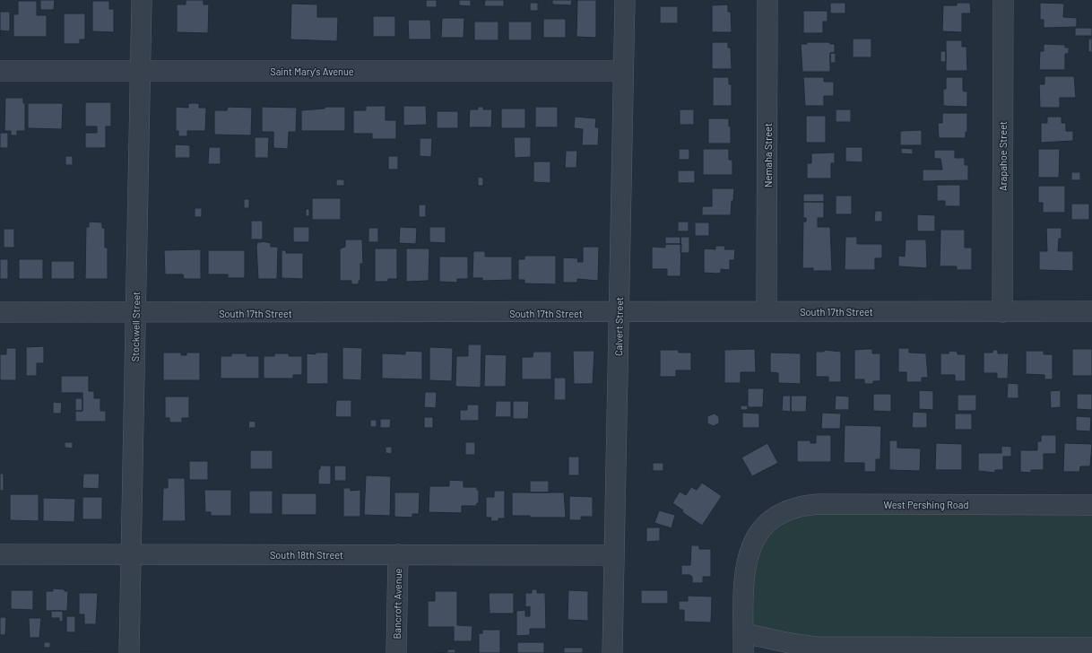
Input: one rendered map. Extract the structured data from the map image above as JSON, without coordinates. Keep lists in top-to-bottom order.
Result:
{
  "streets": {
    "street": [
      "Saint Mary's Avenue",
      "Nemaha Street",
      "Arapahoe Street",
      "South 17th Street",
      "Stockwell Street",
      "Calvert Street",
      "West Pershing Road",
      "South 18th Street",
      "Bancroft Avenue"
    ]
  },
  "crossings": [
    ["Saint Mary's Avenue", "Stockwell Street"],
    ["Saint Mary's Avenue", "Calvert Street"],
    ["Nemaha Street", "South 17th Street"],
    ["Arapahoe Street", "South 17th Street"],
    ["South 17th Street", "Stockwell Street"],
    ["South 17th Street", "Calvert Street"],
    ["Stockwell Street", "South 18th Street"],
    ["Calvert Street", "South 18th Street"],
    ["South 18th Street", "Bancroft Avenue"]
  ]
}
